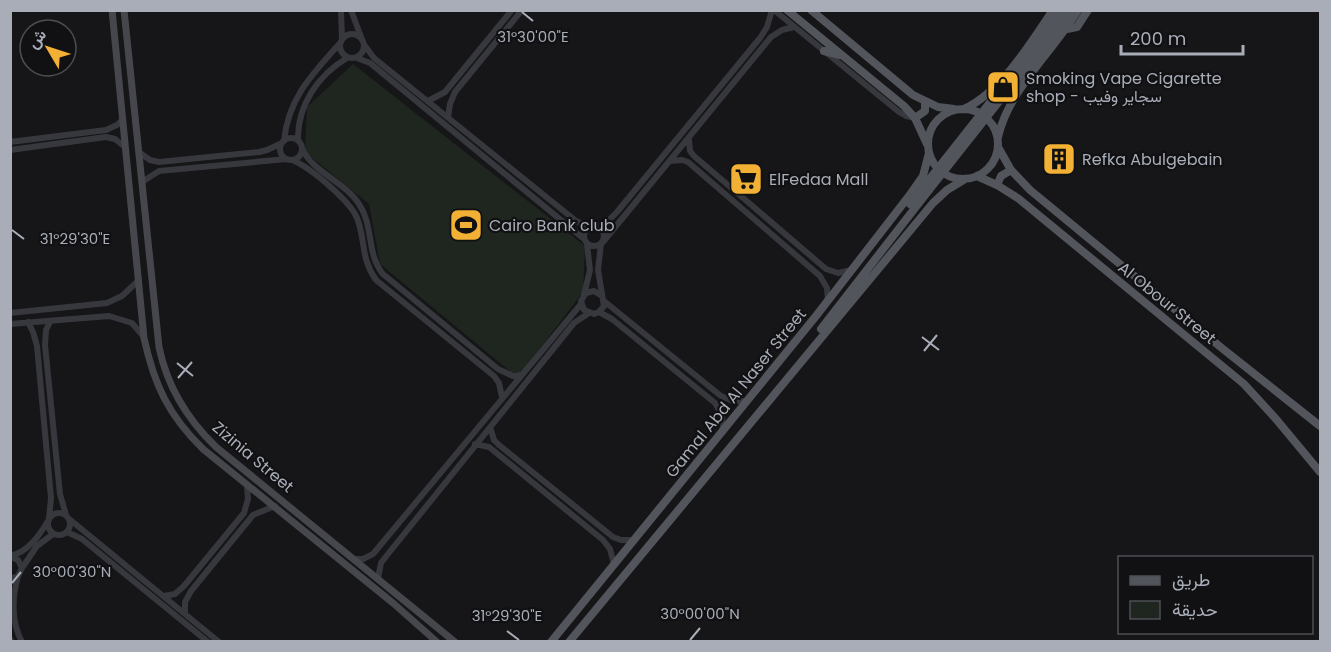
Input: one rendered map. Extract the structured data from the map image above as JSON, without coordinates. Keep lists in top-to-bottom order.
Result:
{
  "streets": {
    "main road": ["Al Obour Street", "Gamal Abd Al Naser Street", "Zizinia Street"]
  },
  "crossings": [
    ["Al Obour Street", "Gamal Abd Al Naser Street"]
  ],
  "places": {
    "shop": ["Smoking Vape Cigarette shop - سجاير وفيب"],
    "building": ["Refka Abulgebain"],
    "supermarket": ["ElFedaa Mall"],
    "sports": ["Cairo Bank club"]
  },
  "legend": ["طريق", "حديقة"],
  "scale_bar": "200 m",
  "north": "top left",
  "coordinates": [
    "31°30'00\"E",
    "31°29'30\"E",
    "30°00'30\"N",
    "30°00'00\"N"
  ]
}
